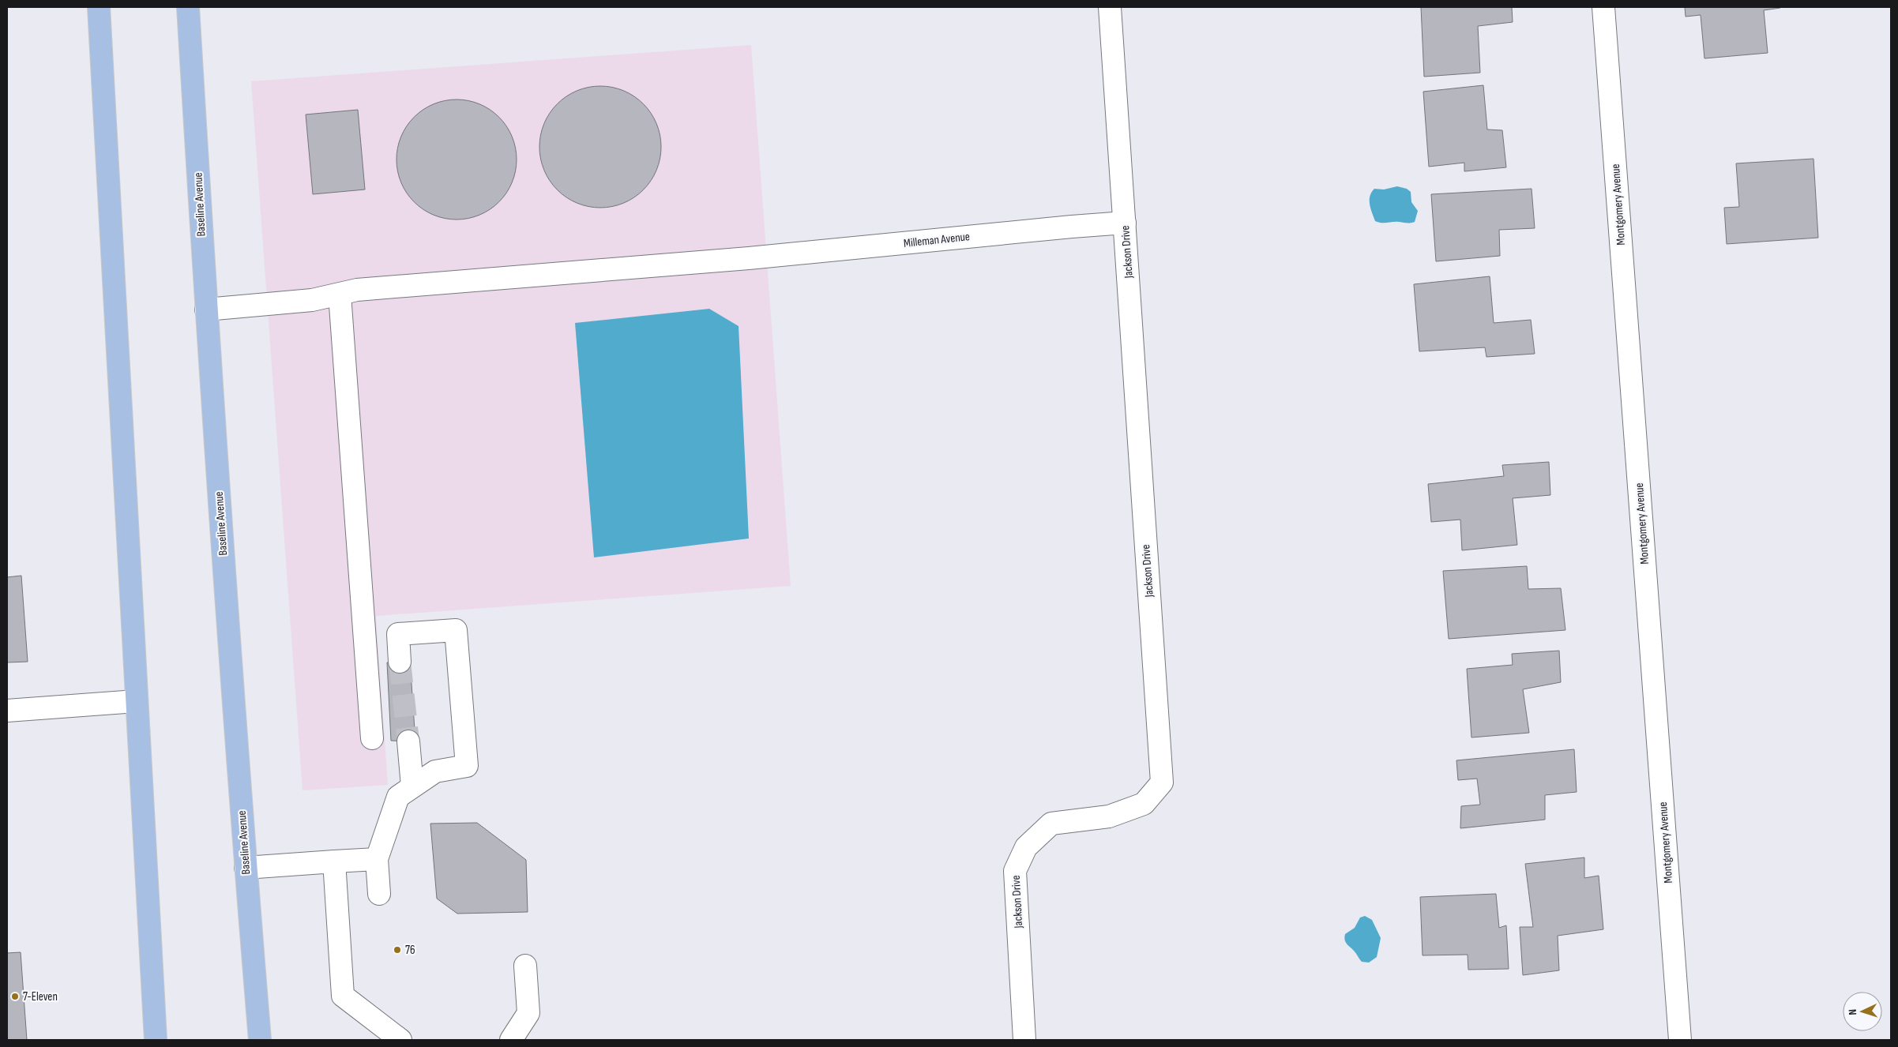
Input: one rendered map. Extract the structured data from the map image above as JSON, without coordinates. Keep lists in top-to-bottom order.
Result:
{
  "streets": {
    "main road": ["Baseline Avenue"],
    "street": ["Montgomery Avenue", "Milleman Avenue", "Jackson Drive"]
  },
  "crossings": [
    ["Baseline Avenue", "Milleman Avenue"],
    ["Milleman Avenue", "Jackson Drive"]
  ],
  "places": ["76", "7-Eleven"],
  "north": "left"
}
